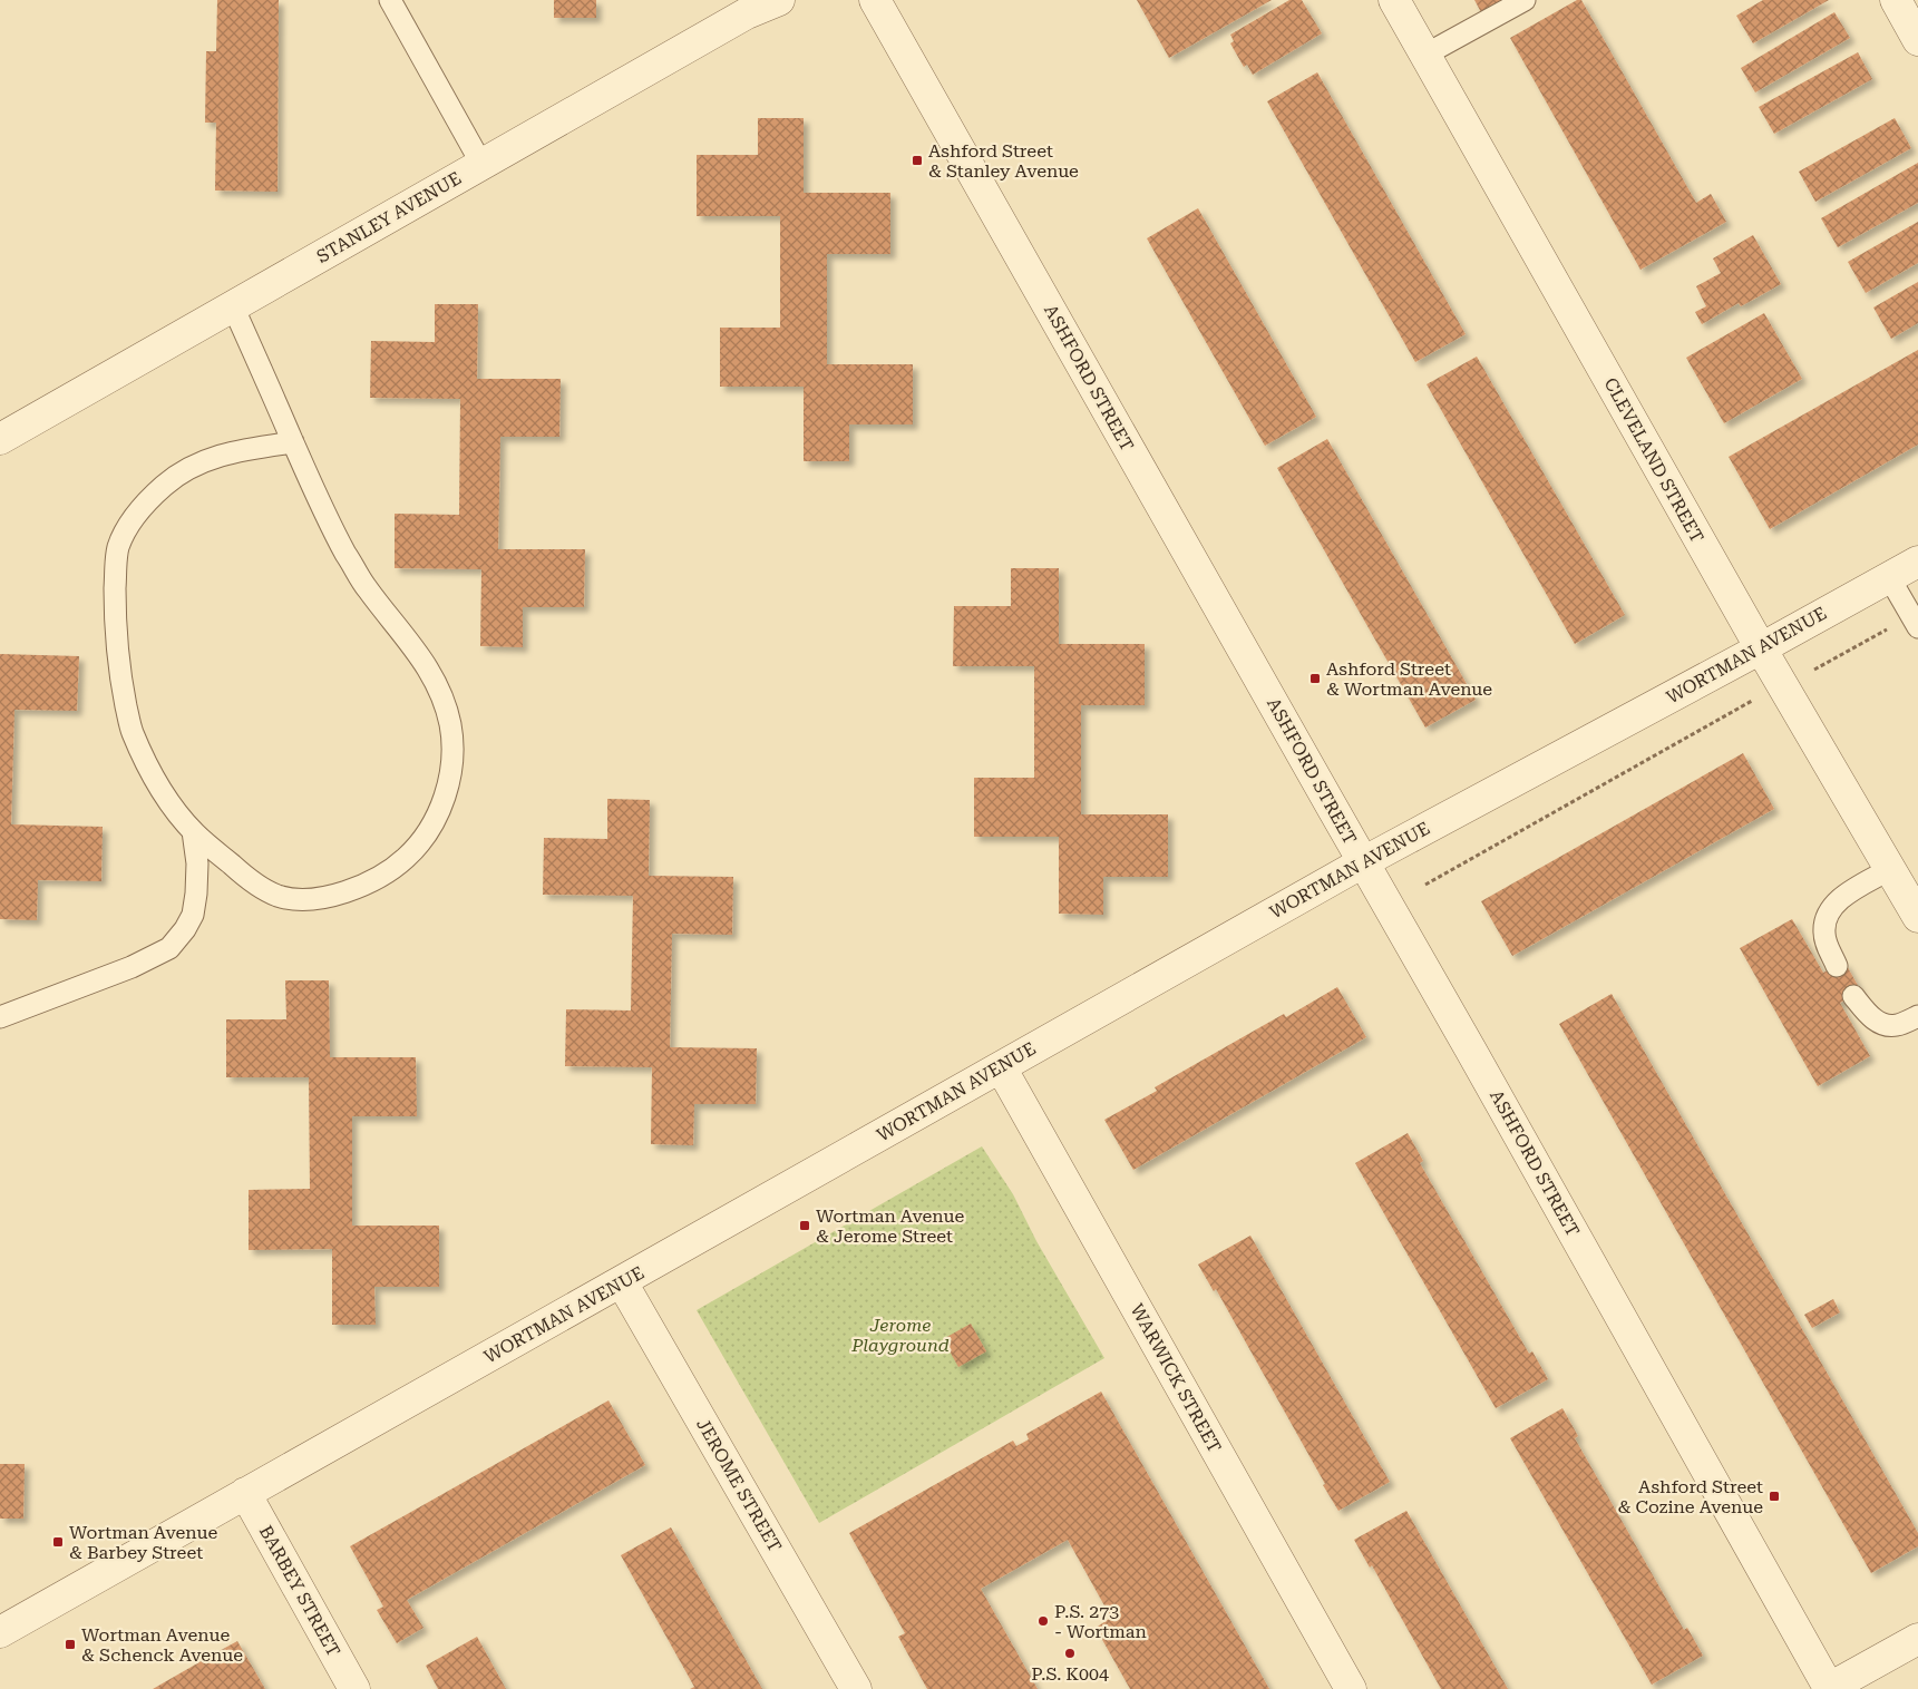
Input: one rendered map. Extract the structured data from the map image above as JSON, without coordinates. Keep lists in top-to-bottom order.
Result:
{
  "streets": {
    "street": [
      "STANLEY AVENUE",
      "ASHFORD STREET",
      "CLEVELAND STREET",
      "WORTMAN AVENUE",
      "WARWICK STREET",
      "JEROME STREET",
      "BARBEY STREET"
    ]
  },
  "crossings": [
    ["ASHFORD STREET", "WORTMAN AVENUE"],
    ["CLEVELAND STREET", "WORTMAN AVENUE"],
    ["WORTMAN AVENUE", "WARWICK STREET"],
    ["WORTMAN AVENUE", "JEROME STREET"],
    ["WORTMAN AVENUE", "BARBEY STREET"]
  ],
  "parks": ["Jerome Playground"],
  "places": {
    "transit": [
      "Ashford Street & Stanley Avenue",
      "Ashford Street & Wortman Avenue",
      "Wortman Avenue & Jerome Street",
      "Ashford Street & Cozine Avenue",
      "Wortman Avenue & Barbey Street",
      "Wortman Avenue & Schenck Avenue"
    ],
    "other": ["P.S. 273 - Wortman", "P.S. K004"]
  }
}
